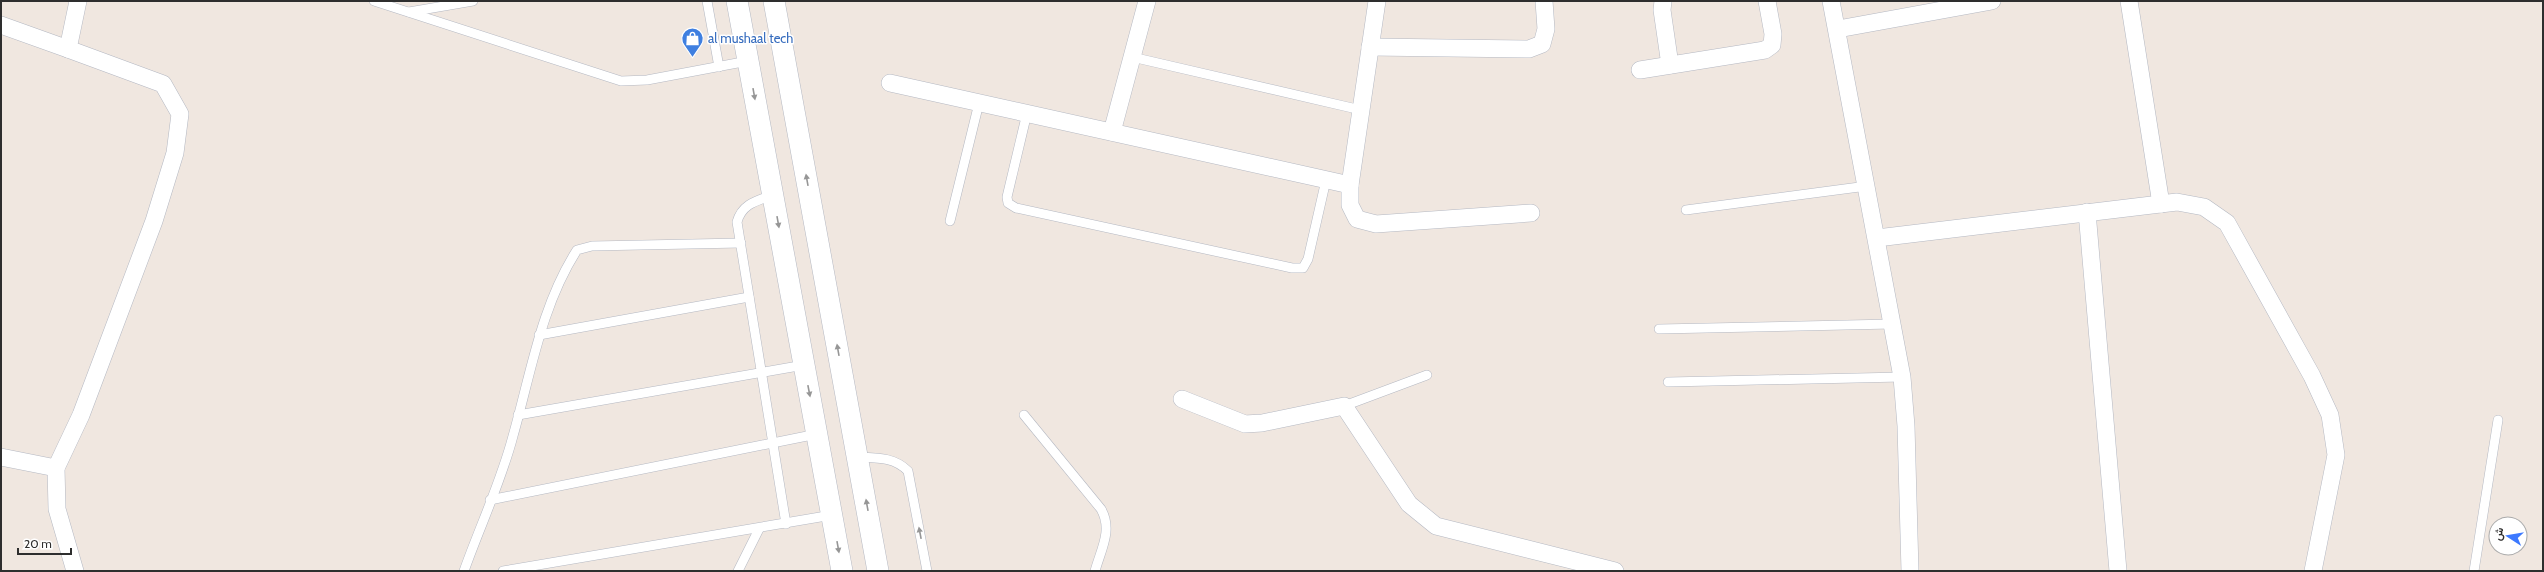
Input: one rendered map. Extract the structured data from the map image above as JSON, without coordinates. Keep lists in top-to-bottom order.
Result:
{
  "places": {
    "shop": ["al mushaal tech"]
  },
  "scale_bar": "20 m",
  "north": "left"
}
